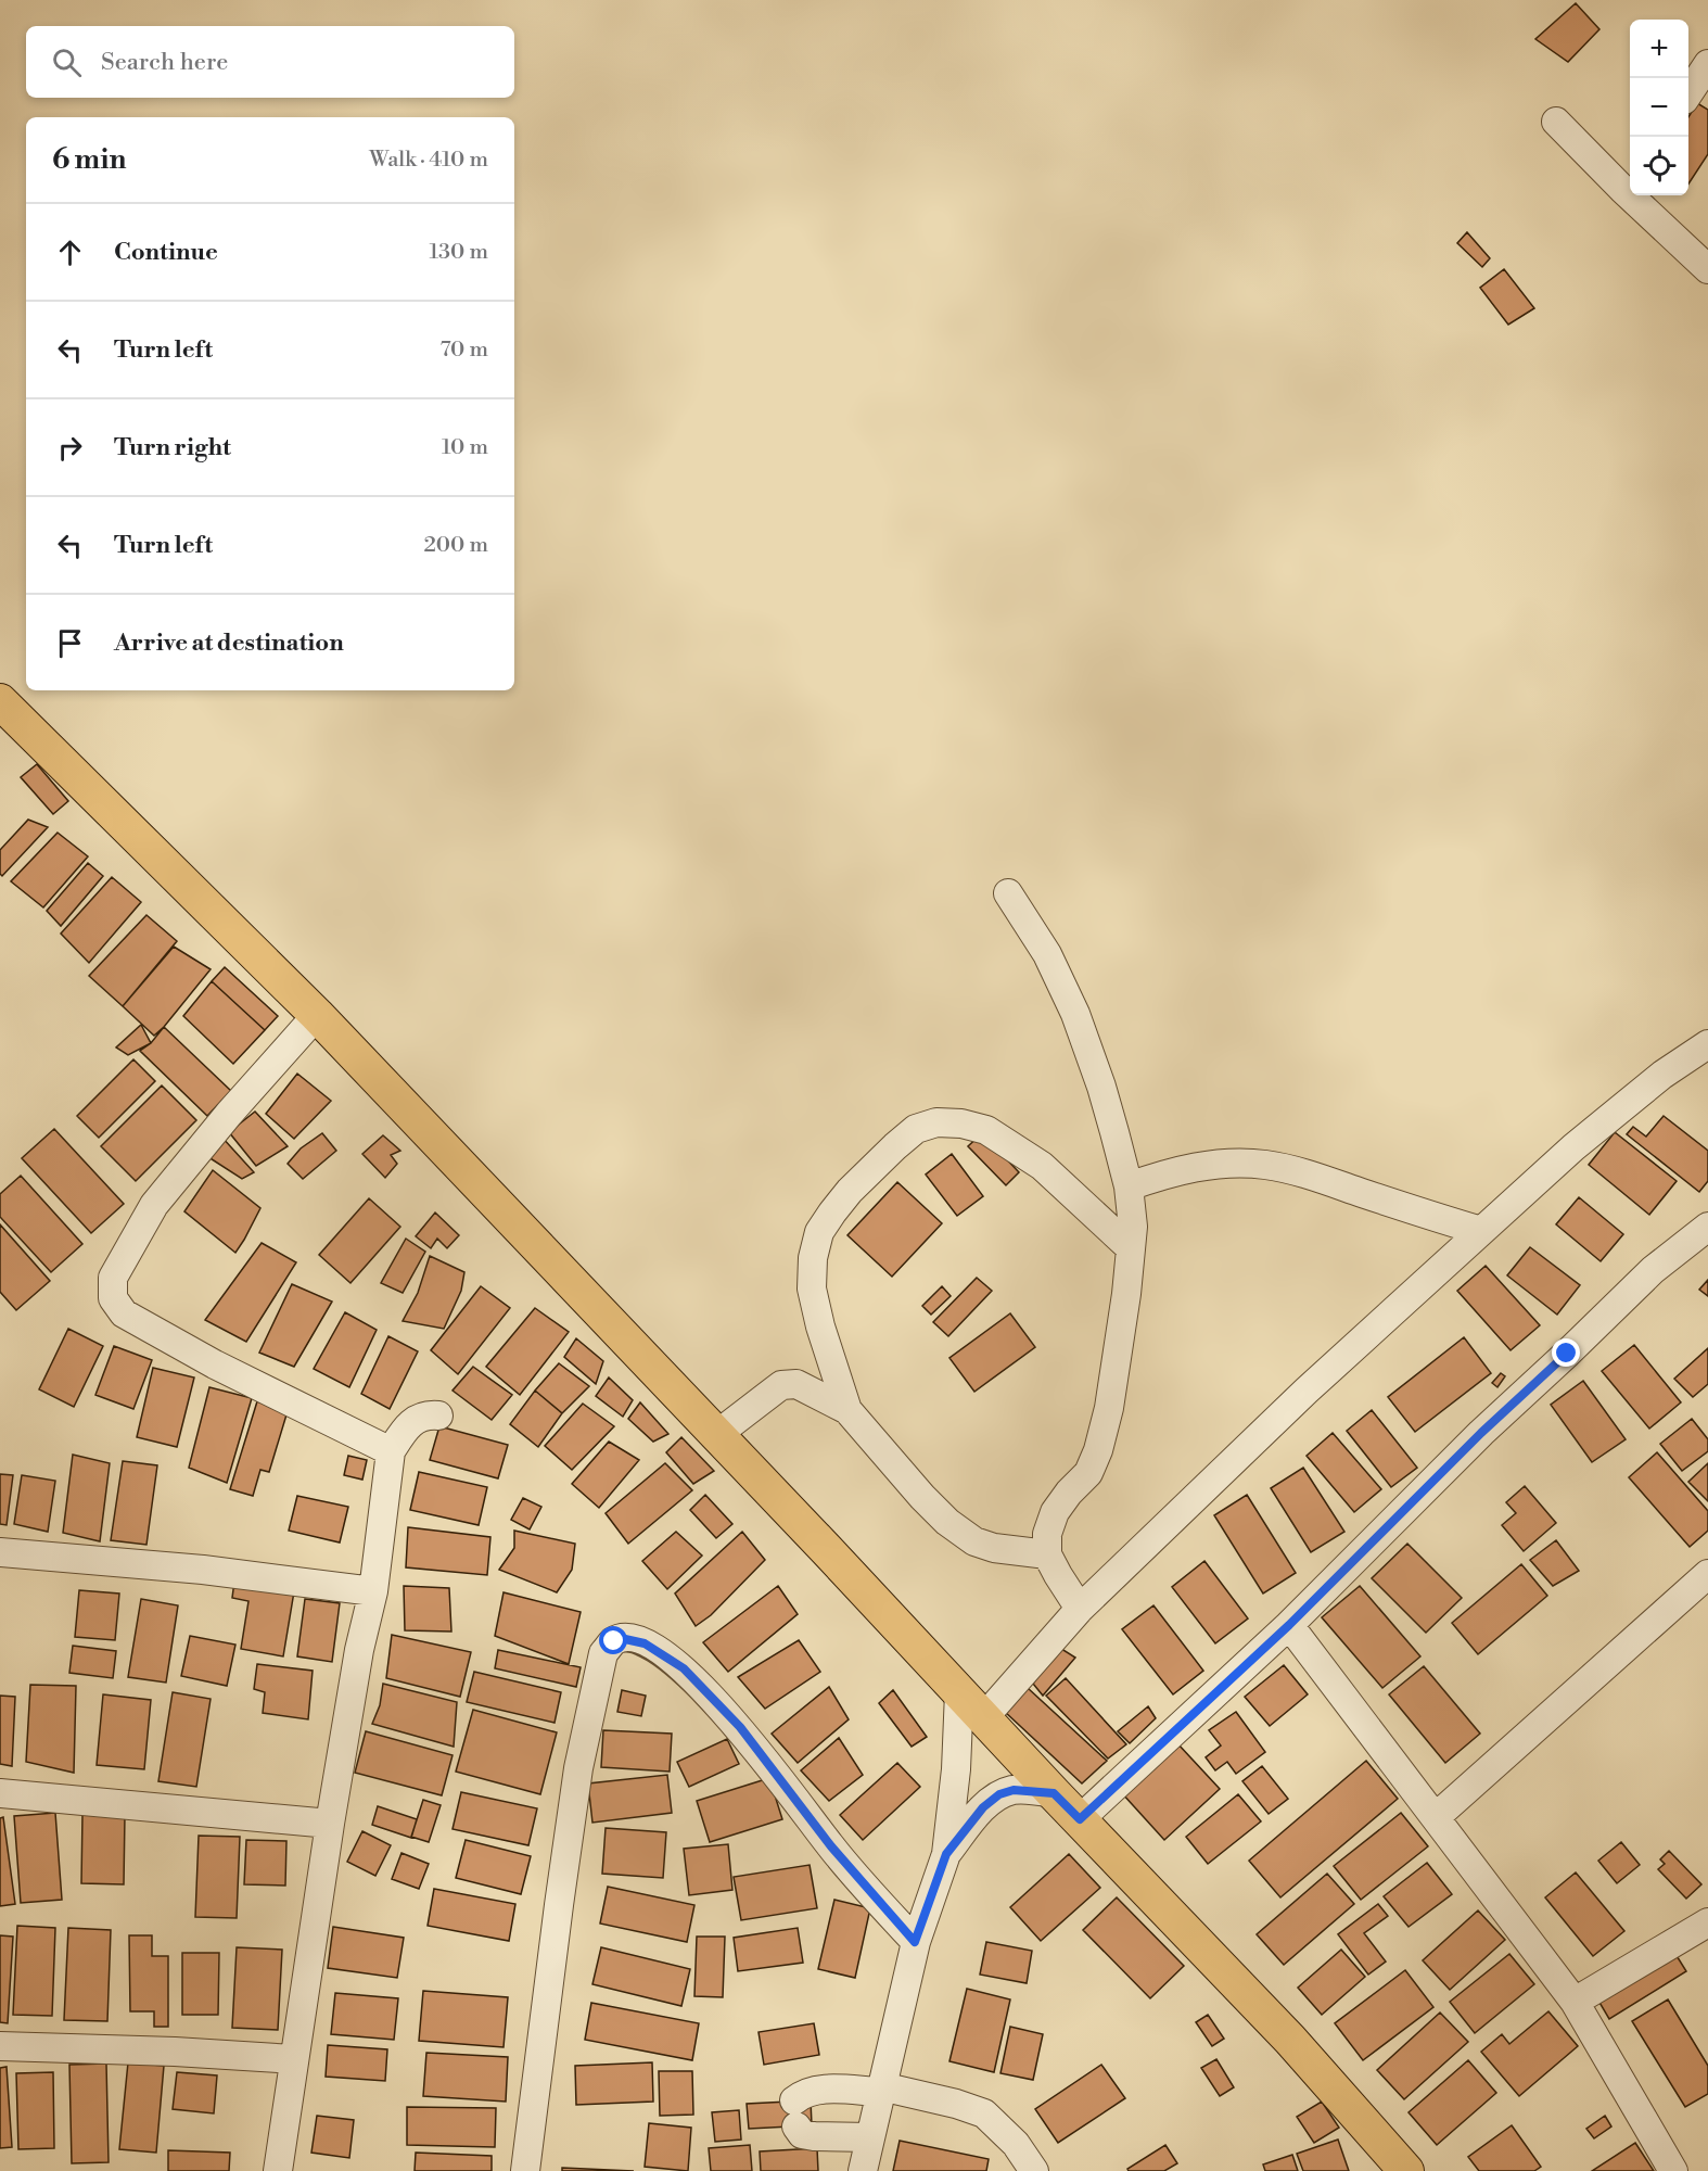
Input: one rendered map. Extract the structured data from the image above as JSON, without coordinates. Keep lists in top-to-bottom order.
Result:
{
  "page": {
    "map_buttons": ["+", "−"],
    "search": "Search here",
    "heading": ["6 min", "Walk · 410 m"],
    "list": [
      ["Continue", "130 m"],
      ["Turn left", "70 m"],
      ["Turn right", "10 m"],
      ["Turn left", "200 m"],
      "Arrive at destination"
    ]
  }
}
